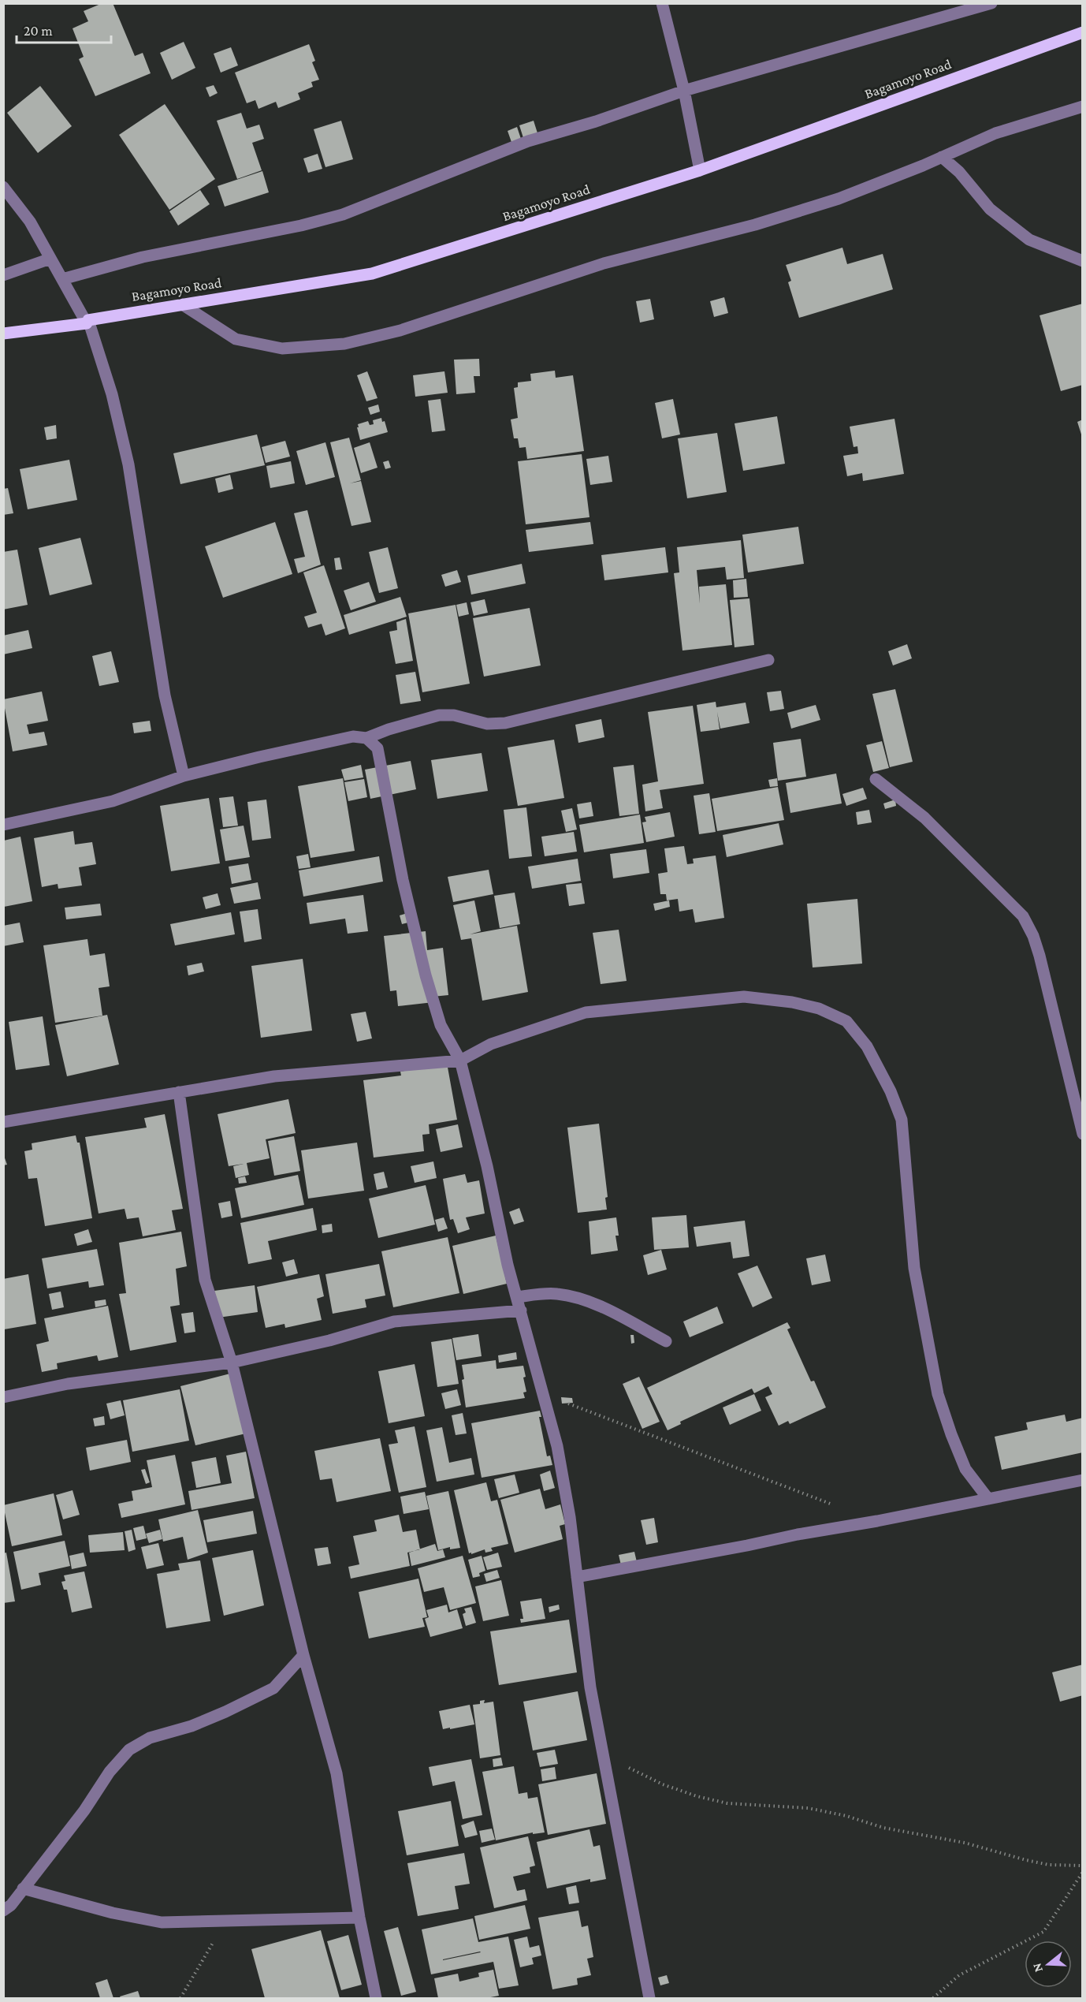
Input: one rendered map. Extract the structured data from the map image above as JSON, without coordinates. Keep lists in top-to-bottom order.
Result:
{
  "streets": {
    "main road": ["Bagamoyo Road"]
  },
  "scale_bar": "20 m",
  "north": "left"
}
